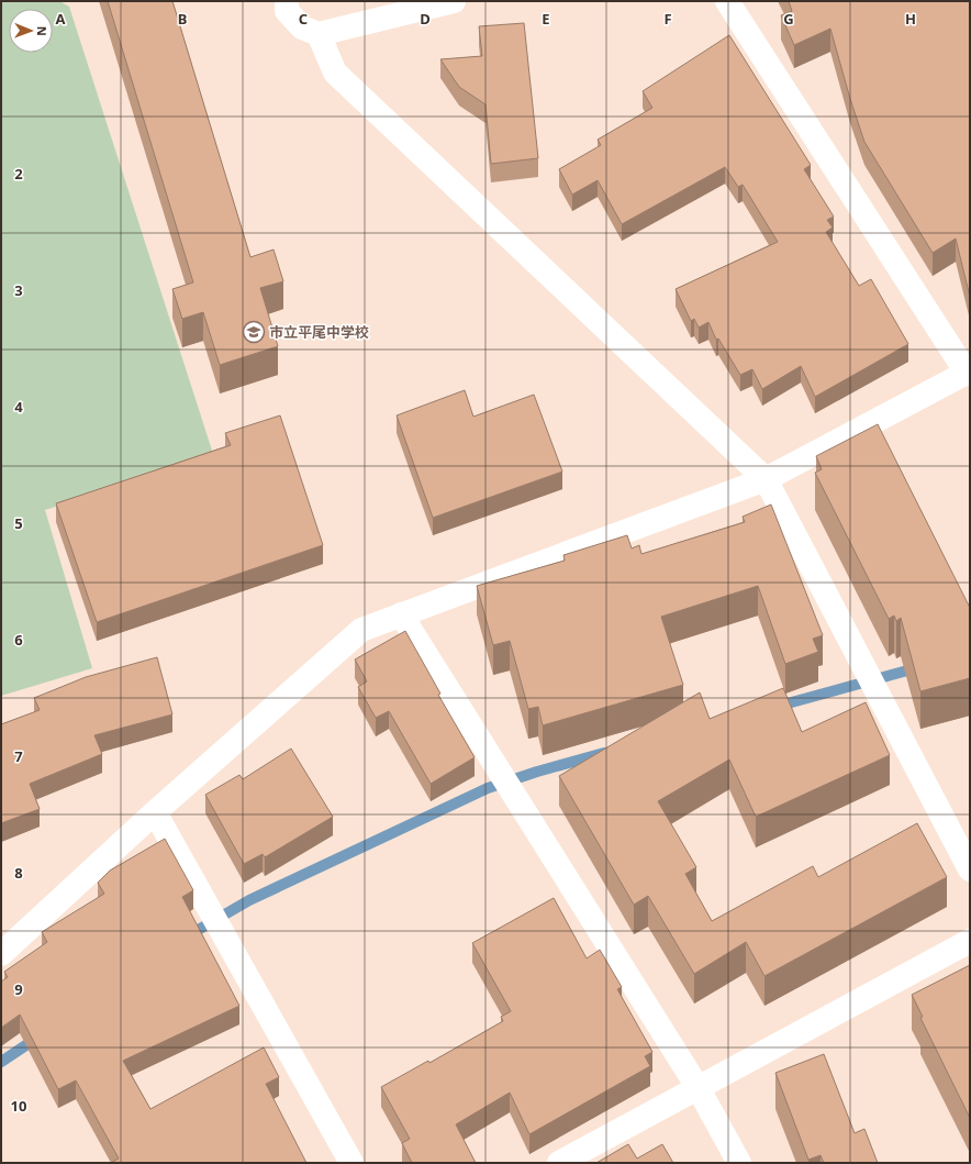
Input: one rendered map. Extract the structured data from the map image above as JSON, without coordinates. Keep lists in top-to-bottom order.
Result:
{
  "places": {
    "school or university": ["市立平尾中学校"]
  },
  "north": "right",
  "grid": {
    "columns": [
      "A",
      "B",
      "C",
      "D",
      "E",
      "F",
      "G",
      "H"
    ],
    "rows": [
      "2",
      "3",
      "4",
      "5",
      "6",
      "7",
      "8",
      "9",
      "10"
    ]
  }
}
